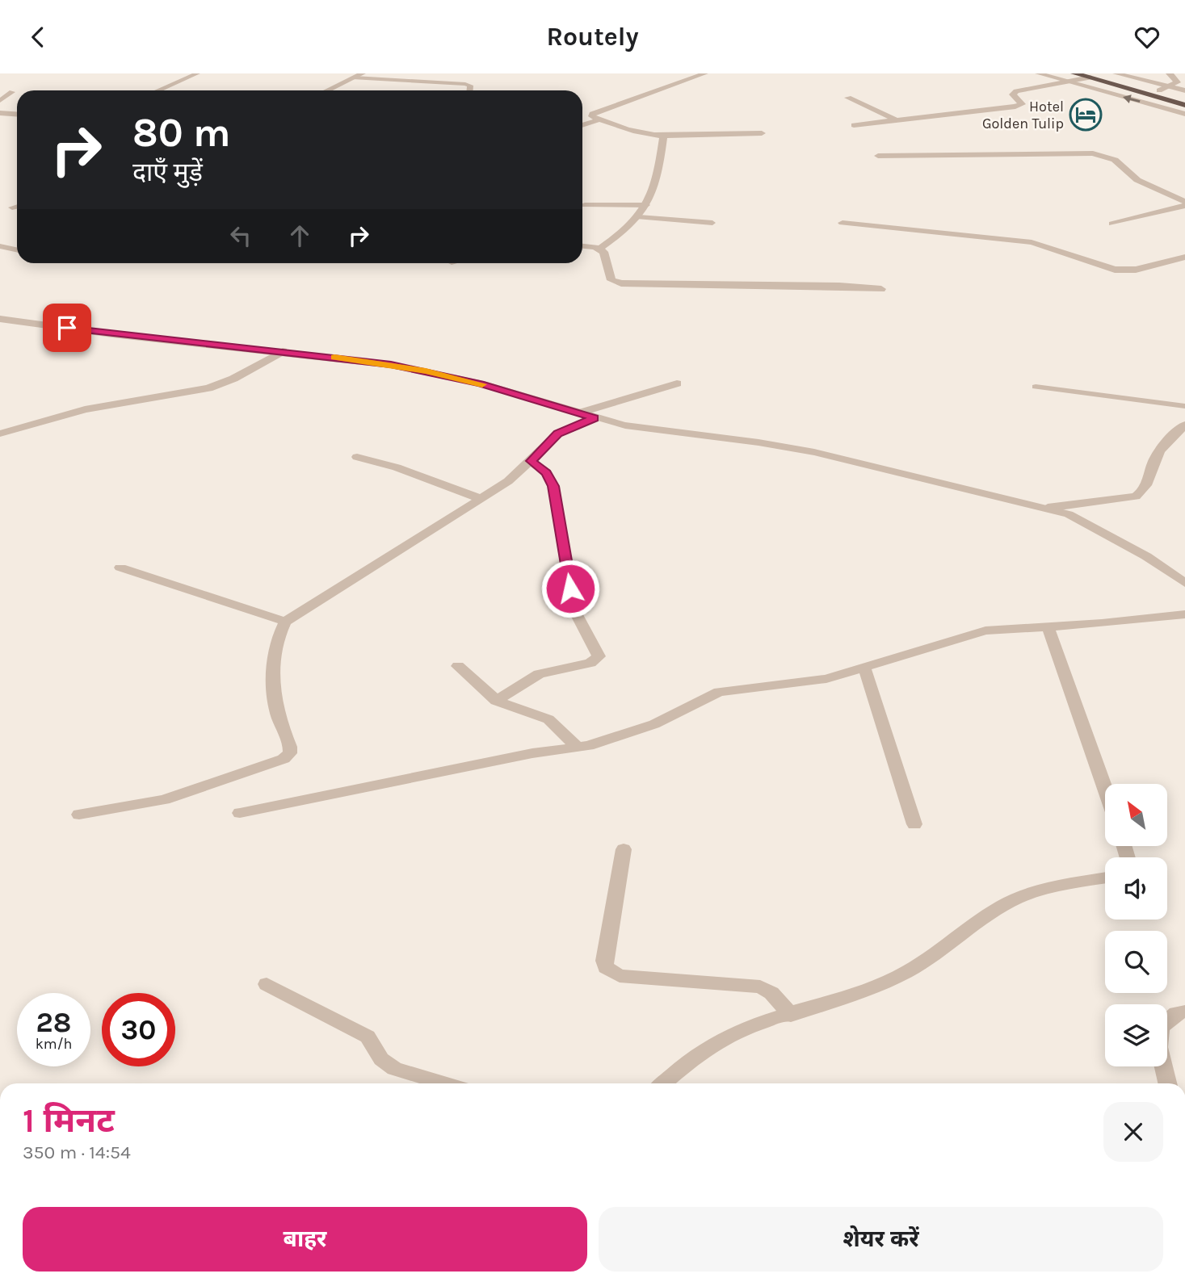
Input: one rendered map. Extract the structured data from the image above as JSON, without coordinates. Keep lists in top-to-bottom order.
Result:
{
  "places": {
    "hotel": ["Hotel Golden Tulip"]
  },
  "north": "top left",
  "page": {
    "header": "Routely",
    "turn": ["80 m", "दाएँ मुड़ें"],
    "speed": "28 km/h",
    "limit": "30",
    "heading": ["1 मिनट", "350 m · 14:54"],
    "buttons": ["बाहर", "शेयर करें"]
  }
}
